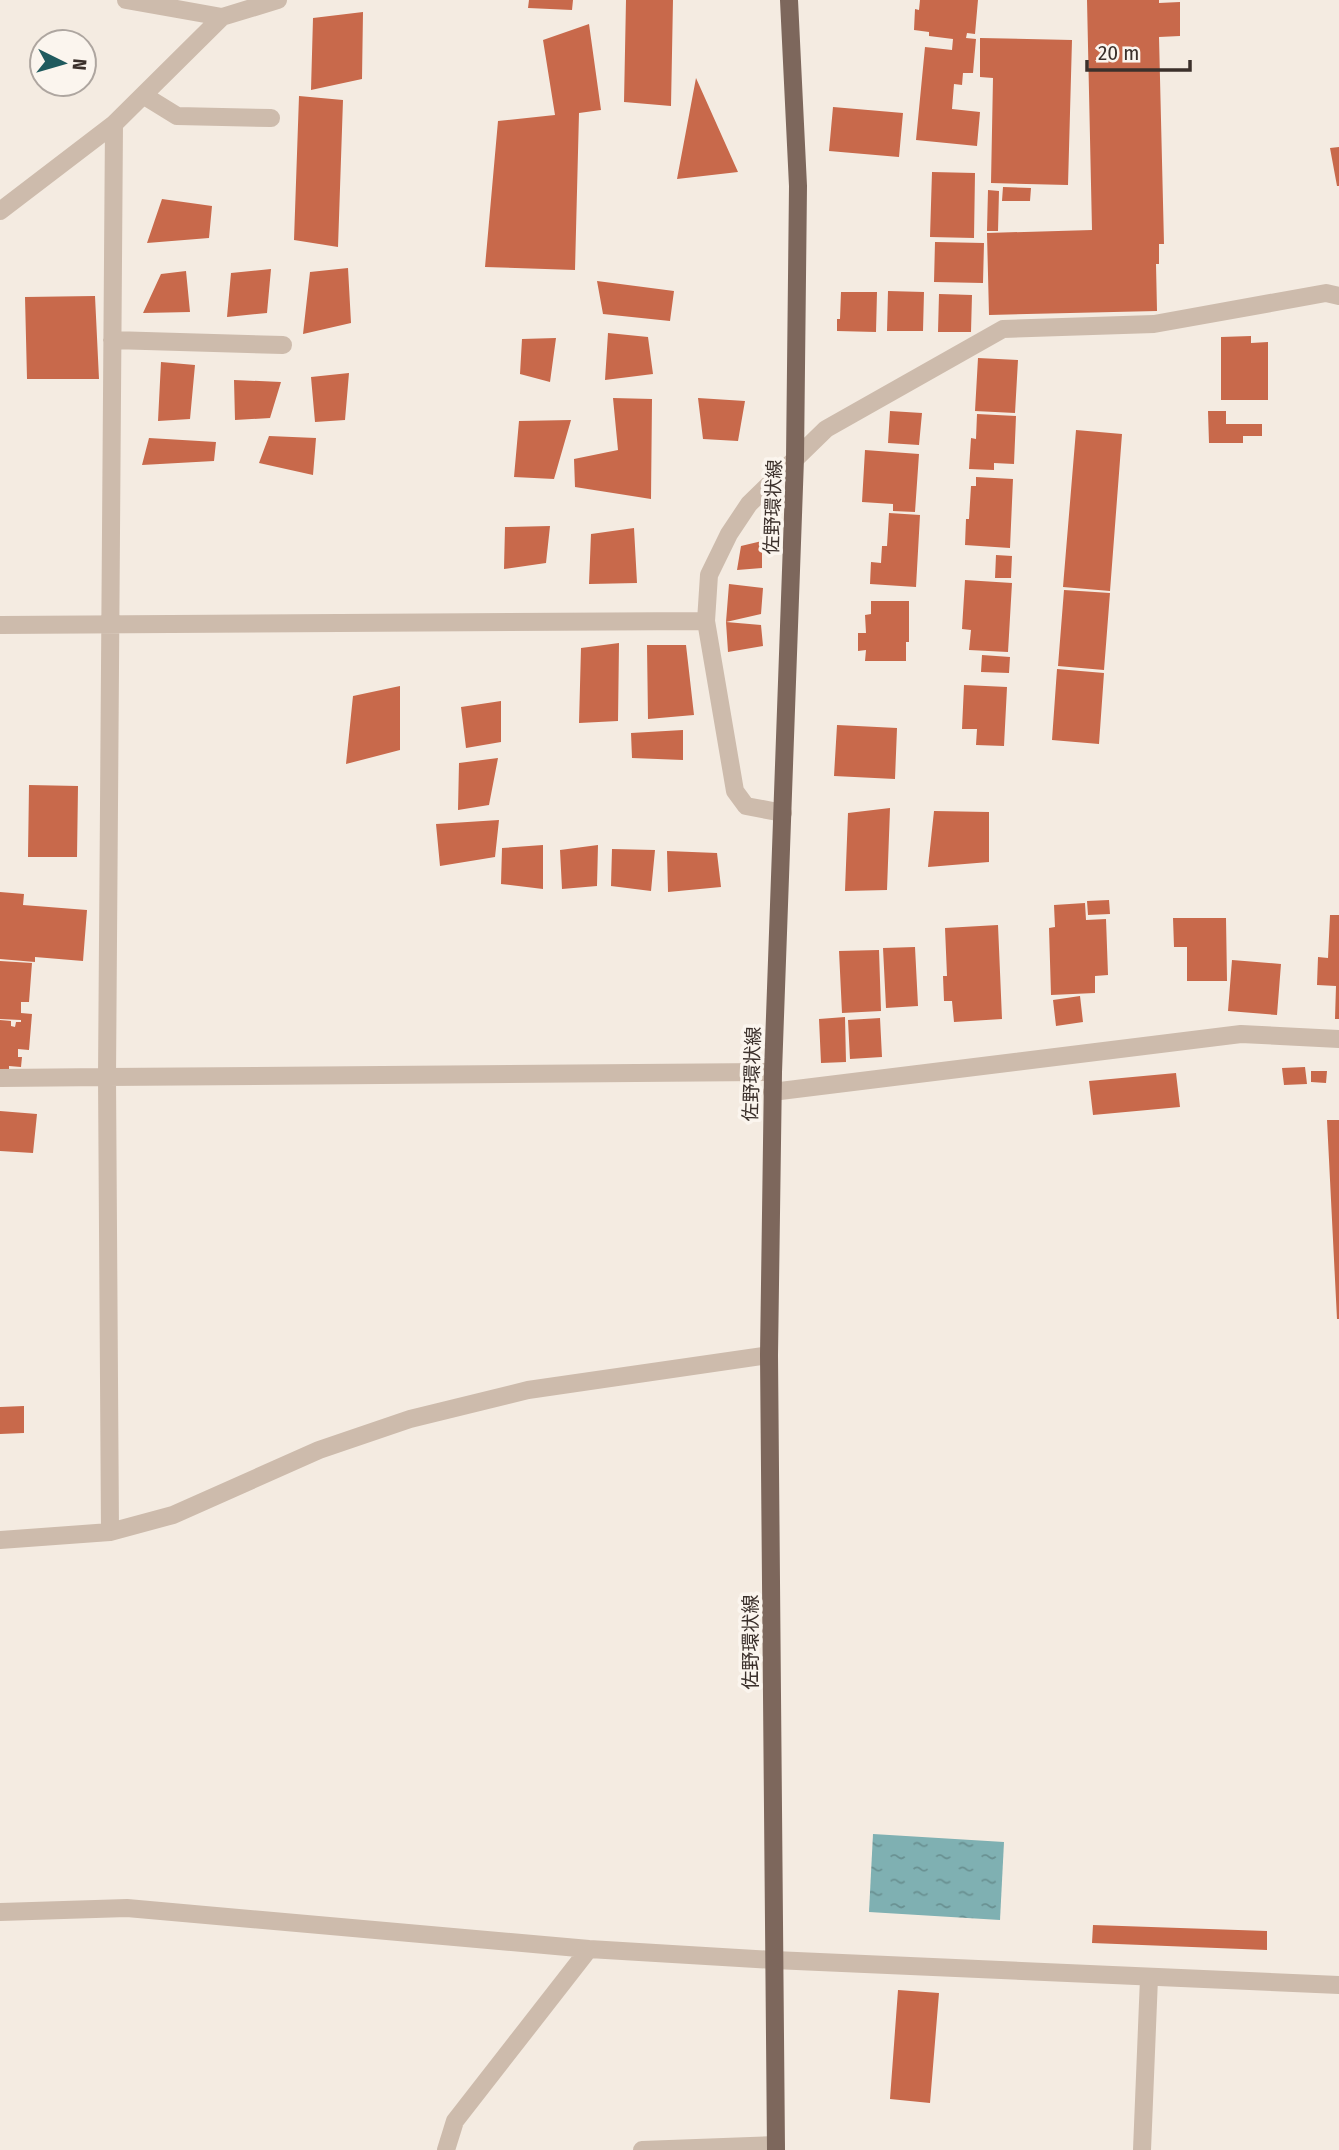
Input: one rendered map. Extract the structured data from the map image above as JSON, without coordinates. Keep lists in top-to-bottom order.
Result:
{
  "streets": {
    "main road": ["佐野環状線"]
  },
  "scale_bar": "20 m",
  "north": "right"
}
